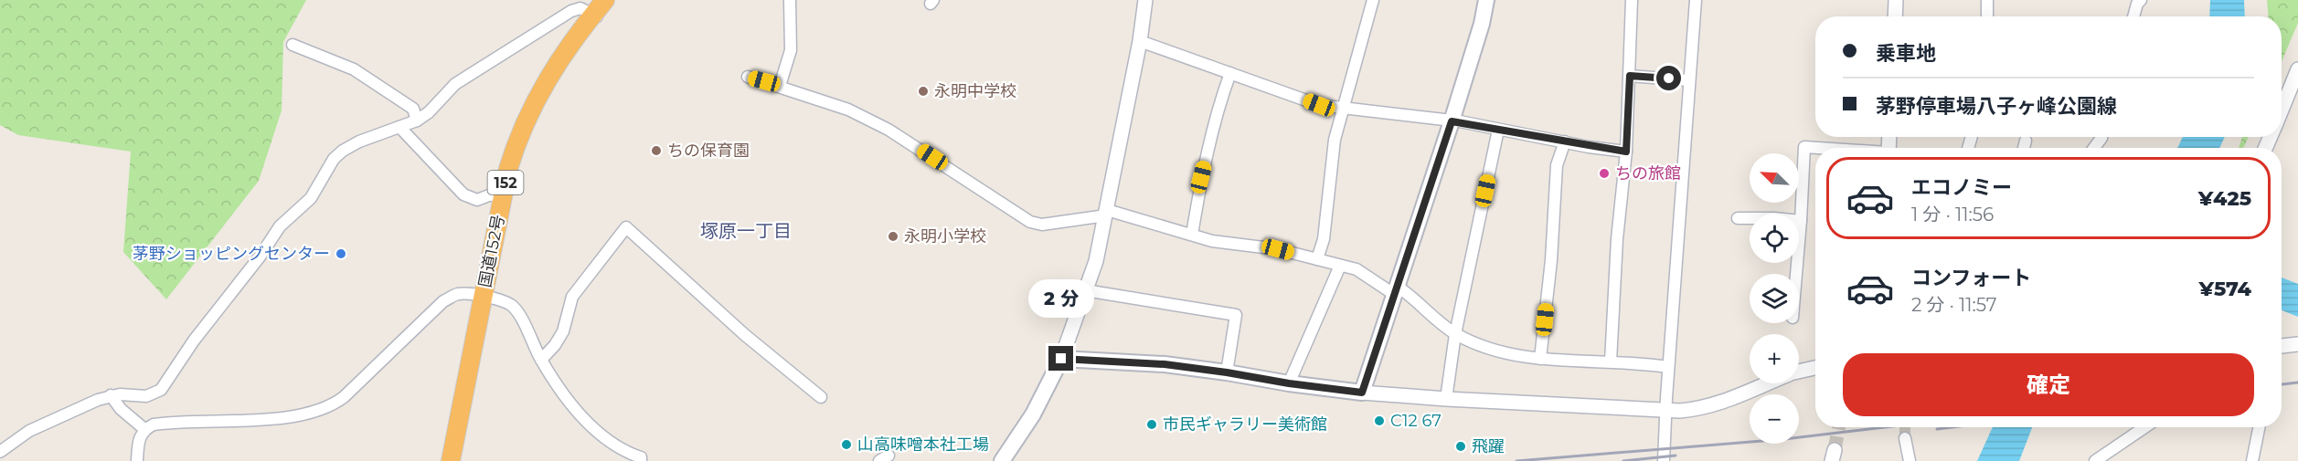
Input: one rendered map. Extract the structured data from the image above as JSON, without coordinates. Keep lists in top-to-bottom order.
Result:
{
  "streets": {
    "highway": ["152", "国道152号"]
  },
  "districts": ["塚原一丁目"],
  "places": [
    "永明中学校",
    "ちの保育園",
    "ちの旅館",
    "永明小学校",
    "茅野ショッピングセンター",
    "C12 67",
    "市民ギャラリー美術館",
    "山高味噌本社工場",
    "飛躍"
  ],
  "north": "top left",
  "page": {
    "banner": ["乗車地", "茅野停車場八子ヶ峰公園線"],
    "map_buttons": ["+", "−"],
    "list": [
      {
        "name": "エコノミー",
        "note": "1 分 · 11:56",
        "value": "¥425"
      },
      {
        "name": "コンフォート",
        "note": "2 分 · 11:57",
        "value": "¥574"
      }
    ],
    "bubble": "2 分",
    "buttons": "確定"
  }
}
